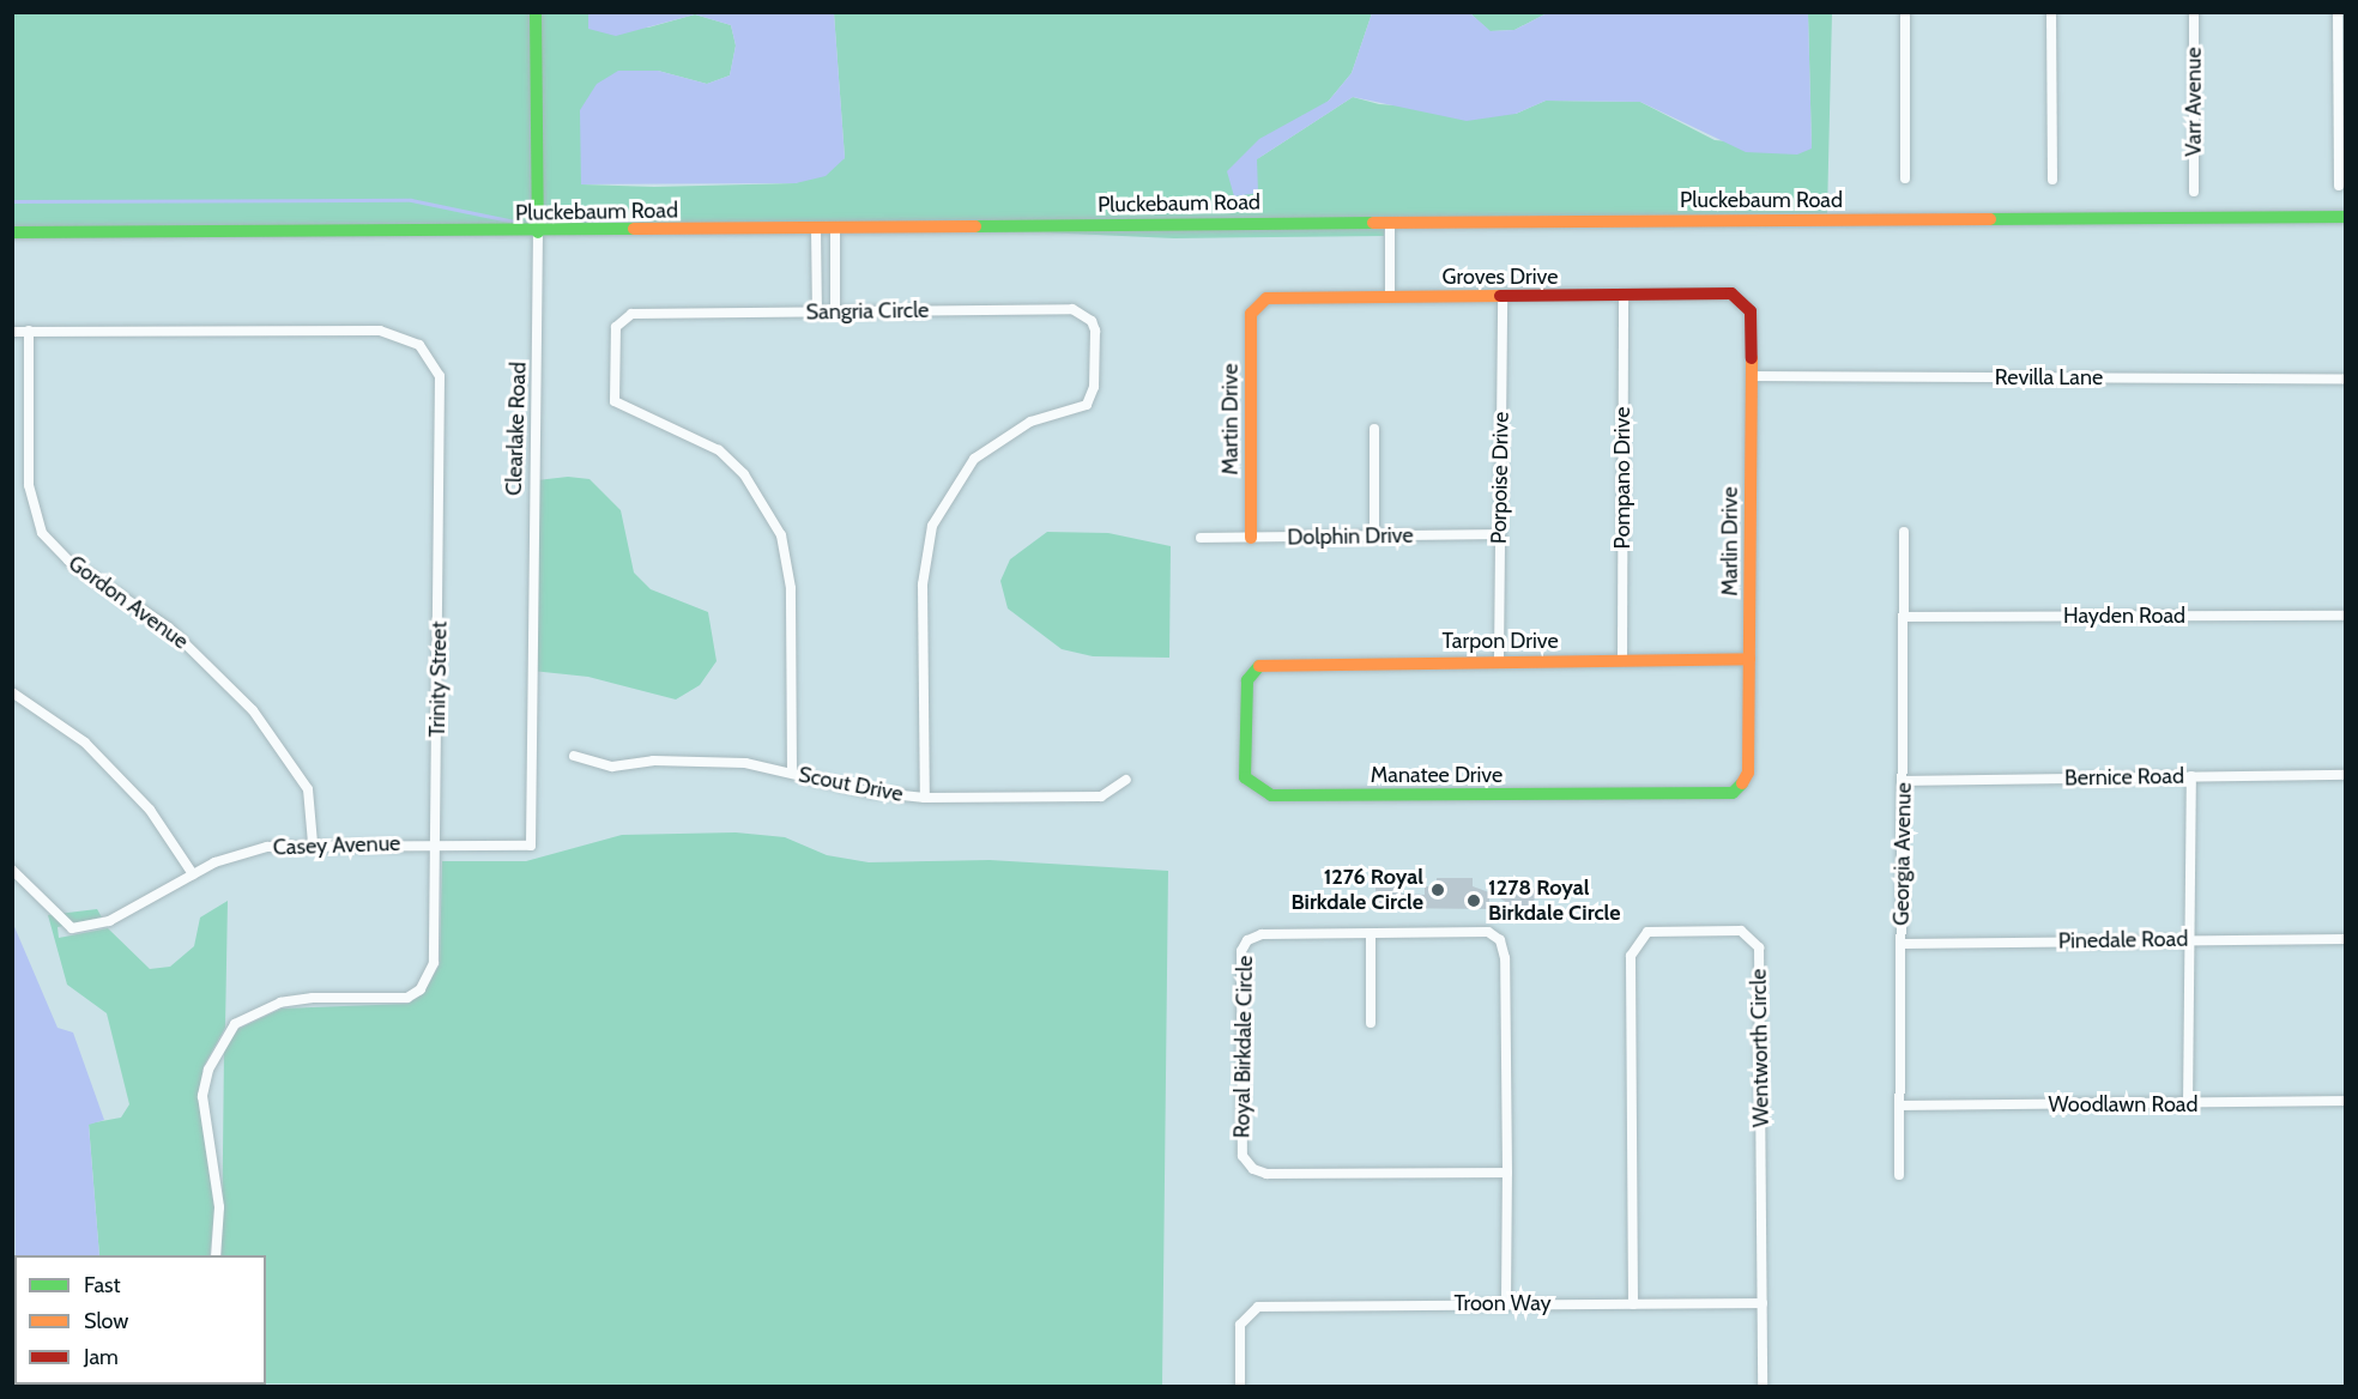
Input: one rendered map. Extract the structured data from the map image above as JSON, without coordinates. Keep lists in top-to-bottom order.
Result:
{
  "streets": {
    "street": [
      "Varr Avenue",
      "Pluckebaum Road",
      "Groves Drive",
      "Sangria Circle",
      "Revilla Lane",
      "Martin Drive",
      "Clearlake Road",
      "Porpoise Drive",
      "Pompano Drive",
      "Dolphin Drive",
      "Marlin Drive",
      "Gordon Avenue",
      "Hayden Road",
      "Tarpon Drive",
      "Trinity Street",
      "Manatee Drive",
      "Bernice Road",
      "Scout Drive",
      "Casey Avenue",
      "Georgia Avenue",
      "Pinedale Road",
      "Royal Birkdale Circle",
      "Wentworth Circle",
      "Woodlawn Road",
      "Troon Way"
    ]
  },
  "crossings": [
    ["Pluckebaum Road", "Clearlake Road"],
    ["Groves Drive", "Martin Drive"],
    ["Groves Drive", "Porpoise Drive"],
    ["Groves Drive", "Pompano Drive"],
    ["Groves Drive", "Marlin Drive"],
    ["Sangria Circle", "Scout Drive"],
    ["Revilla Lane", "Marlin Drive"],
    ["Martin Drive", "Dolphin Drive"],
    ["Clearlake Road", "Casey Avenue"],
    ["Porpoise Drive", "Dolphin Drive"],
    ["Porpoise Drive", "Tarpon Drive"],
    ["Pompano Drive", "Tarpon Drive"],
    ["Marlin Drive", "Tarpon Drive"],
    ["Marlin Drive", "Manatee Drive"],
    ["Gordon Avenue", "Trinity Street"],
    ["Gordon Avenue", "Casey Avenue"],
    ["Hayden Road", "Georgia Avenue"],
    ["Tarpon Drive", "Manatee Drive"],
    ["Trinity Street", "Casey Avenue"],
    ["Bernice Road", "Georgia Avenue"],
    ["Georgia Avenue", "Pinedale Road"],
    ["Georgia Avenue", "Woodlawn Road"],
    ["Royal Birkdale Circle", "Troon Way"],
    ["Wentworth Circle", "Troon Way"]
  ],
  "places": ["1276 Royal Birkdale Circle", "1278 Royal Birkdale Circle"],
  "legend": ["Fast", "Slow", "Jam"]
}
